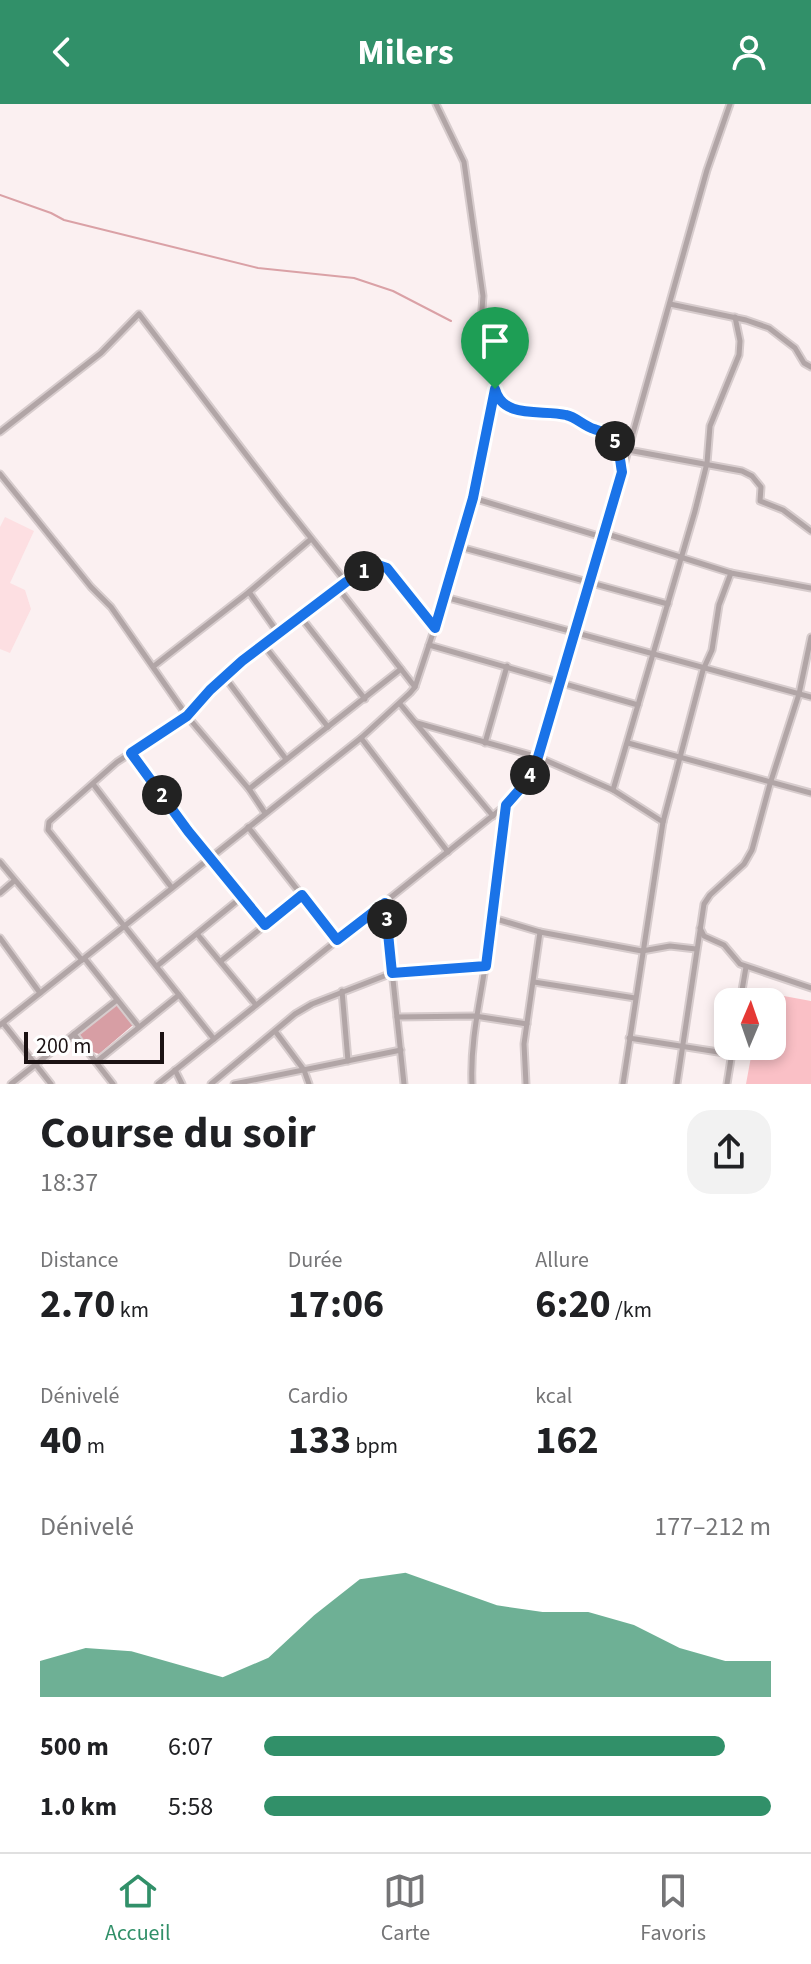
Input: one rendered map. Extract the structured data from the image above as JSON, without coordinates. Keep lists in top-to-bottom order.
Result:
{
  "scale_bar": "200 m",
  "north": "top",
  "page": {
    "header": "Milers",
    "pins": [
      "5",
      "1",
      "4",
      "2",
      "3"
    ],
    "scale": "200 m",
    "heading": ["Course du soir", "18:37"],
    "stats": [
      ["Distance", "2.70 km"],
      ["Durée", "17:06"],
      ["Allure", "6:20 /km"],
      ["Dénivelé", "40 m"],
      ["Cardio", "133 bpm"],
      ["kcal", "162"]
    ],
    "chart": ["Dénivelé", "177–212 m"],
    "list": [
      {
        "name": "500 m",
        "note": "6:07"
      },
      {
        "name": "1.0 km",
        "note": "5:58"
      }
    ],
    "tabs": ["Accueil", "Carte", "Favoris"]
  }
}
